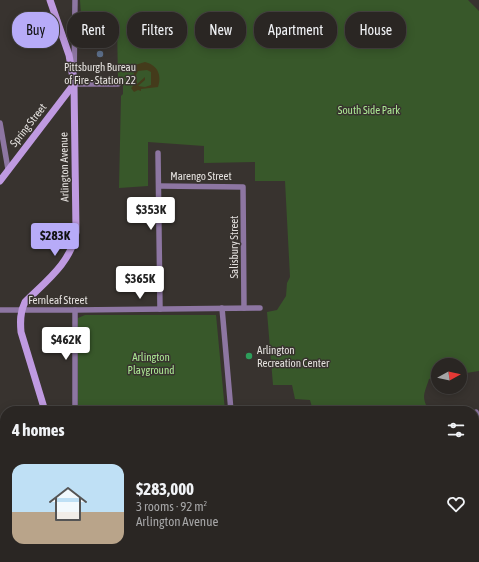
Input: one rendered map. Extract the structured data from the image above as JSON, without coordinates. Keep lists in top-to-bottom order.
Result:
{
  "streets": {
    "street": [
      "Spring Street",
      "Arlington Avenue",
      "Marengo Street",
      "Salisbury Street",
      "Fernleaf Street"
    ]
  },
  "crossings": [
    ["Spring Street", "Arlington Avenue"],
    ["Arlington Avenue", "Fernleaf Street"],
    ["Marengo Street", "Salisbury Street"],
    ["Salisbury Street", "Fernleaf Street"]
  ],
  "parks": ["South Side Park", "Arlington Playground"],
  "places": ["Pittsburgh Bureau of Fire - Station 22", "Arlington Recreation Center"],
  "north": "right",
  "page": {
    "chip": [
      "Buy",
      "Rent",
      "Filters",
      "New",
      "Apartment",
      "House"
    ],
    "price": [
      "$353K",
      "$283K",
      "$365K",
      "$462K"
    ],
    "heading": "4 homes",
    "list": [
      {
        "name": "$283,000",
        "note": "3 rooms · 92 m² · Arlington Avenue"
      }
    ]
  }
}
